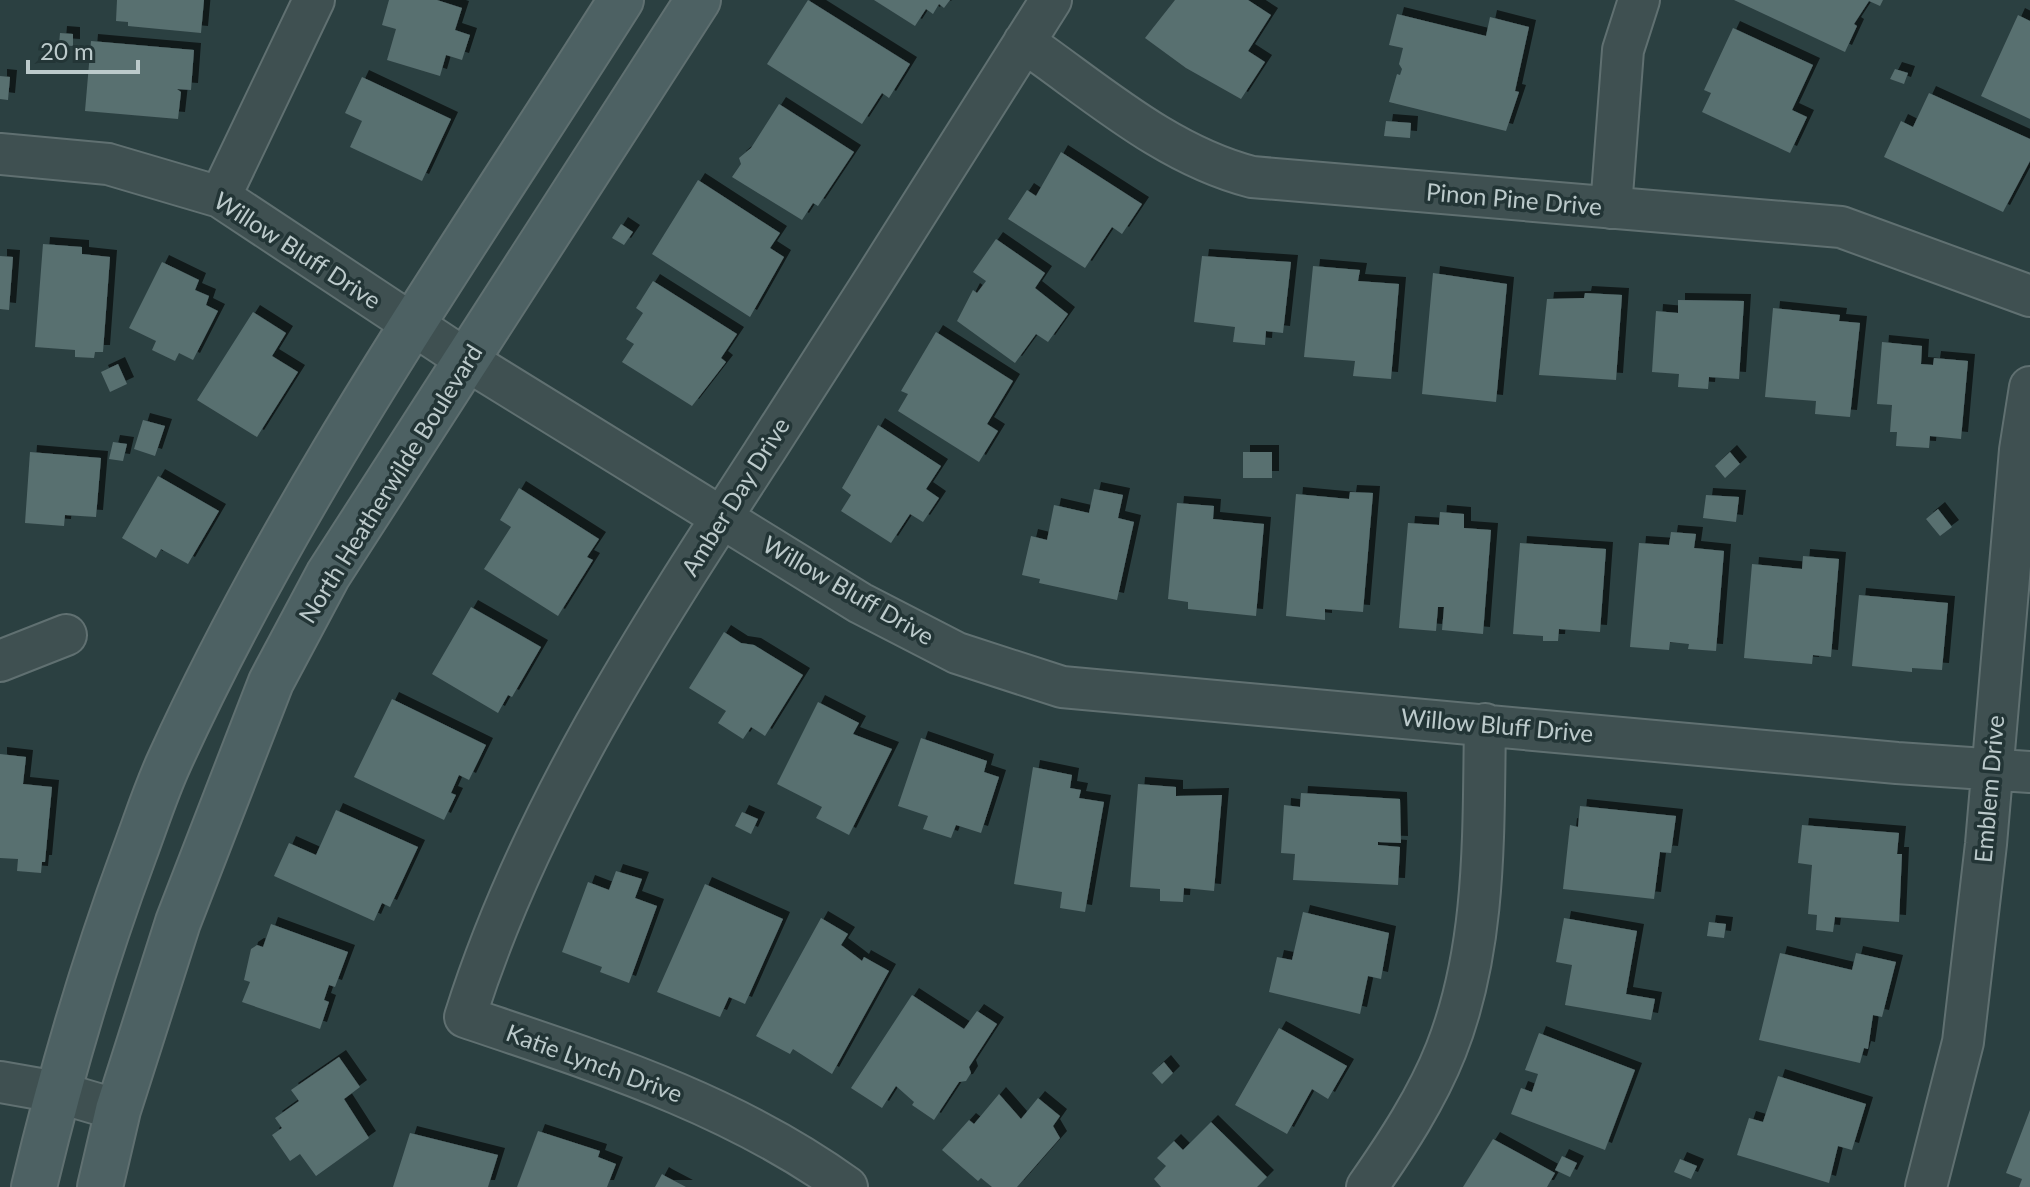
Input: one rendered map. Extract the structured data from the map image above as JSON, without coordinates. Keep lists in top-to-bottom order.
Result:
{
  "streets": {
    "main road": ["North Heatherwilde Boulevard"],
    "street": [
      "Pinon Pine Drive",
      "Willow Bluff Drive",
      "Amber Day Drive",
      "Emblem Drive",
      "Katie Lynch Drive"
    ]
  },
  "crossings": [
    ["Pinon Pine Drive", "Amber Day Drive"],
    ["Willow Bluff Drive", "North Heatherwilde Boulevard"],
    ["Willow Bluff Drive", "Amber Day Drive"],
    ["Willow Bluff Drive", "Emblem Drive"],
    ["Amber Day Drive", "Katie Lynch Drive"]
  ],
  "scale_bar": "20 m"
}
